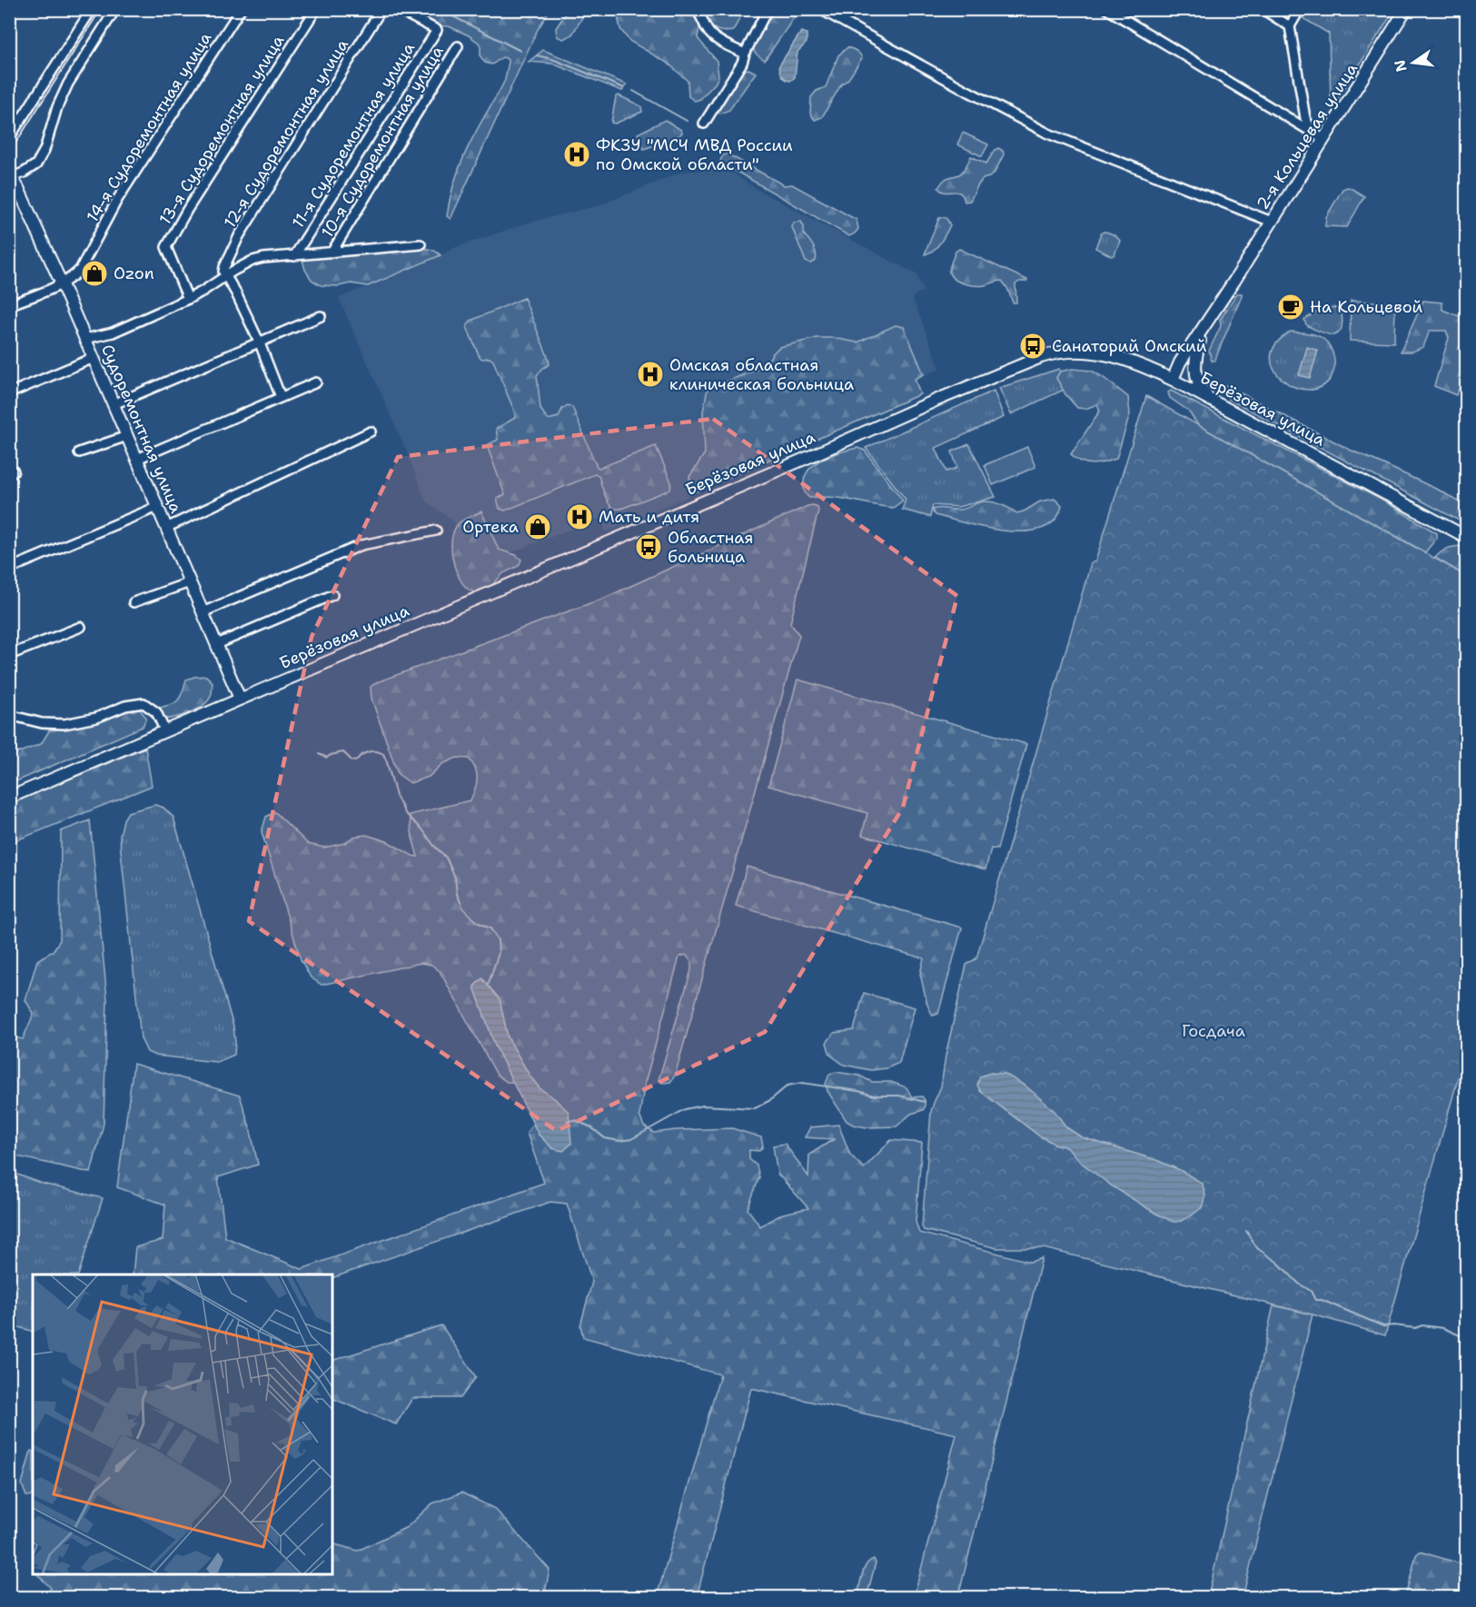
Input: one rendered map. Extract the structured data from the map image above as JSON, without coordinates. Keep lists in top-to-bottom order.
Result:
{
  "streets": {
    "main road": ["2-я Кольцевая улица", "Берёзовая улица", "Судоремонтная улица"],
    "street": [
      "14-я Судоремонтная улица",
      "13-я Судоремонтная улица",
      "12-я Судоремонтная улица",
      "11-я Судоремонтная улица",
      "10-я Судоремонтная улица"
    ]
  },
  "crossings": [
    ["14-я Судоремонтная улица", "Судоремонтная улица"],
    ["2-я Кольцевая улица", "Берёзовая улица"],
    ["Берёзовая улица", "Судоремонтная улица"]
  ],
  "parks": ["Госдача"],
  "places": {
    "hospital": ["ФКЗУ \"МСЧ МВД России по Омской области\"", "Омская областная клиническая больница", "Мать и дитя"],
    "shop": ["Ozon", "Ортека"],
    "cafe": ["На Кольцевой"],
    "bus stop": ["Санаторий Омский", "Областная больница"]
  },
  "north": "left"
}
